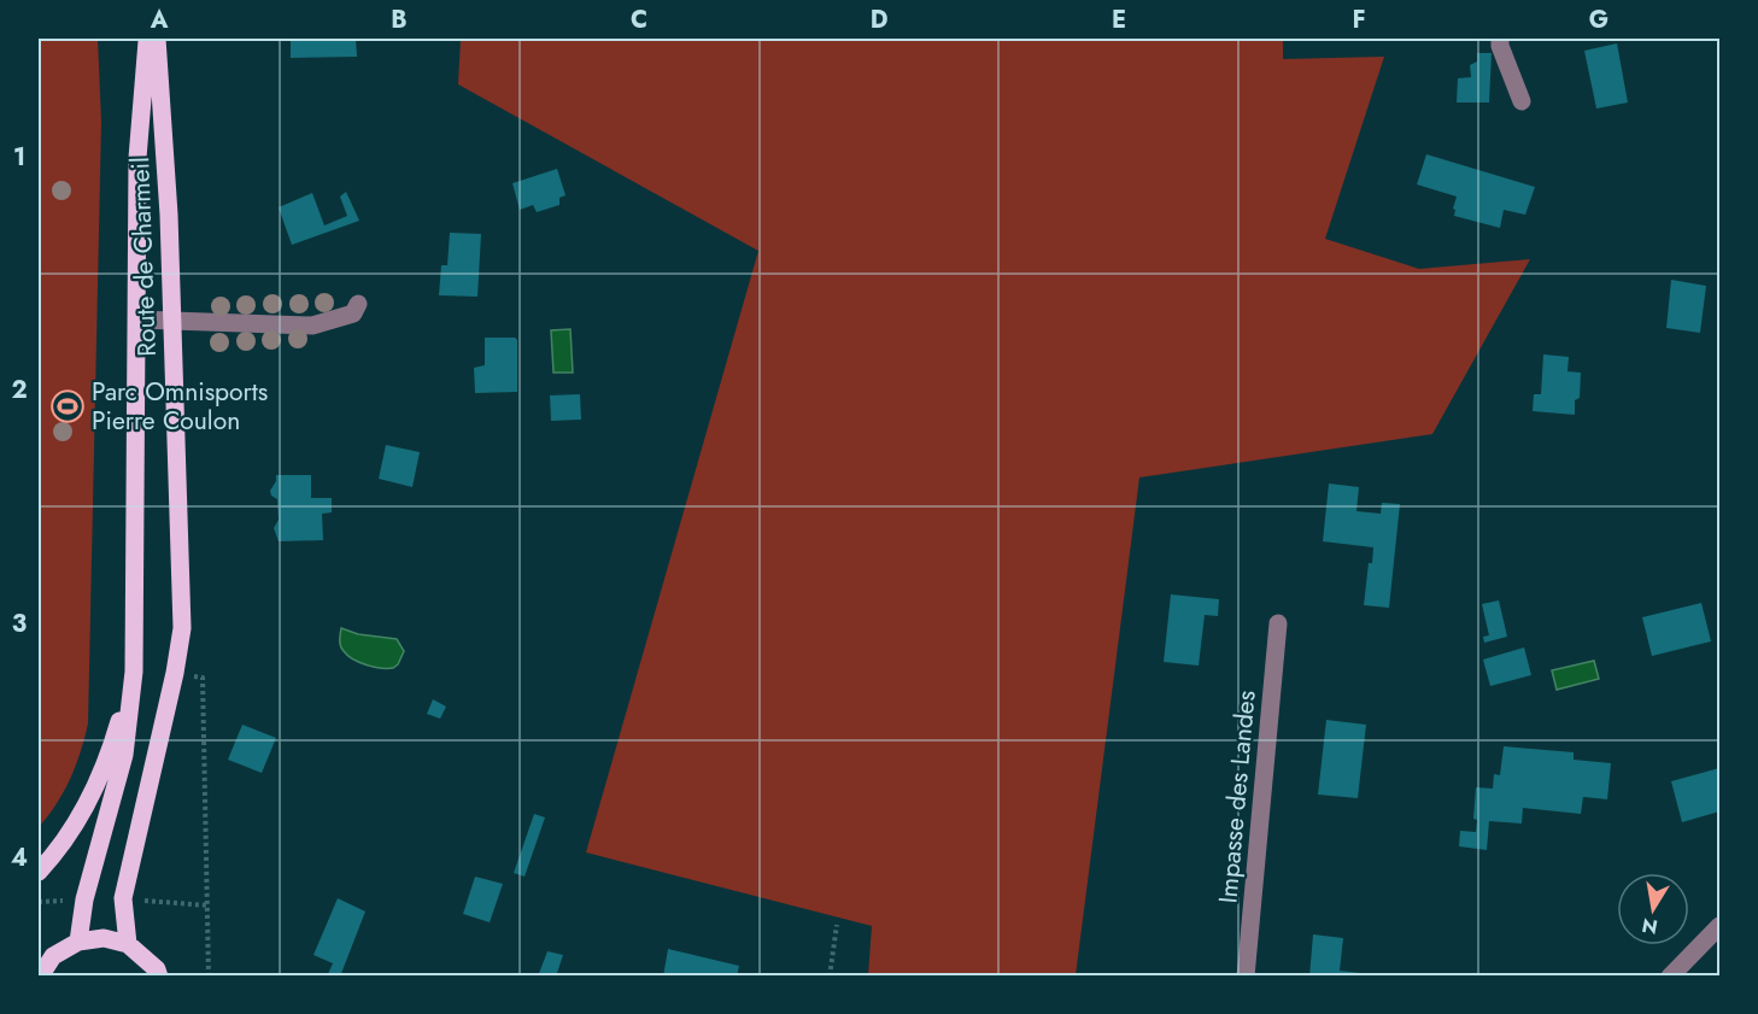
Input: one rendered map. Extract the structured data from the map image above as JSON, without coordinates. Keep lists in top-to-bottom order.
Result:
{
  "streets": {
    "main road": ["Route de Charmeil"],
    "street": ["Impasse des Landes"]
  },
  "places": {
    "sports": ["Parc Omnisports Pierre Coulon"]
  },
  "north": "bottom",
  "grid": {
    "columns": [
      "A",
      "B",
      "C",
      "D",
      "E",
      "F",
      "G"
    ],
    "rows": [
      "1",
      "2",
      "3",
      "4"
    ]
  }
}
